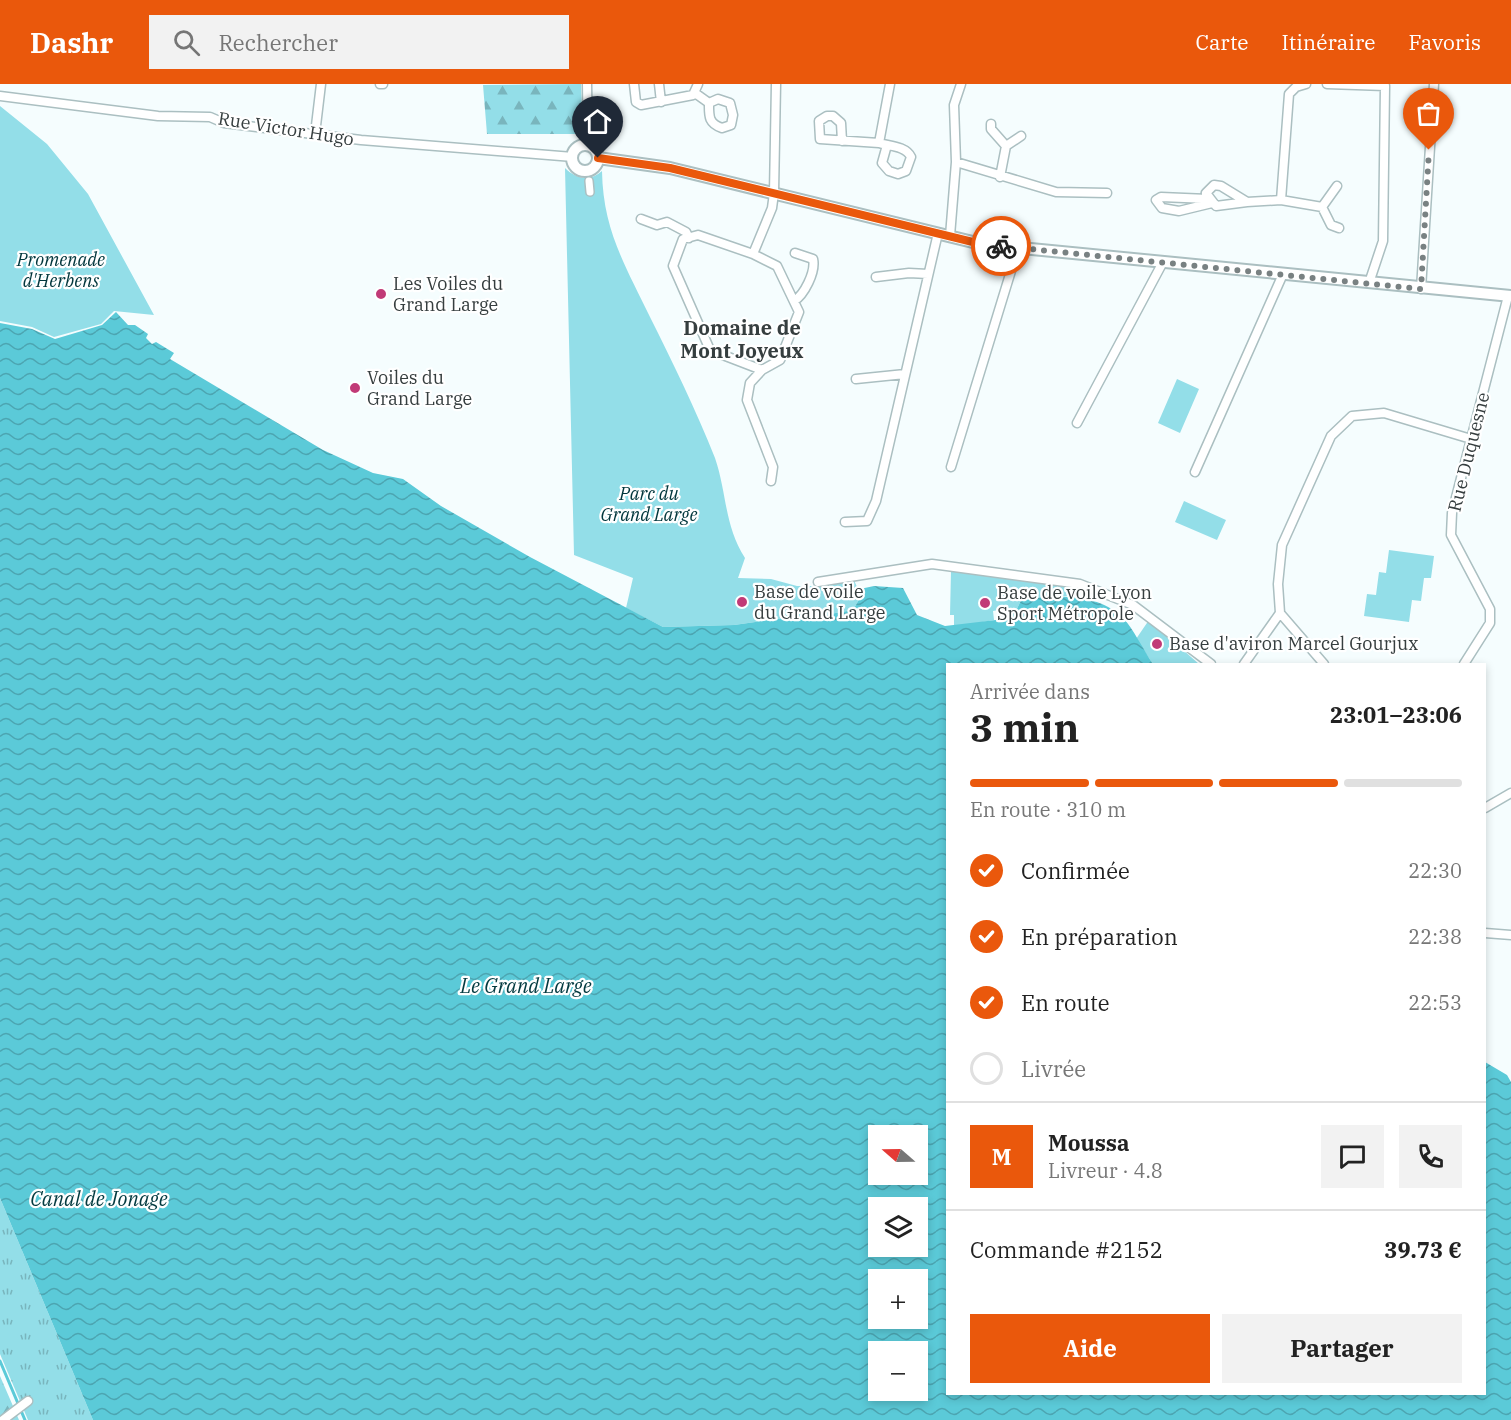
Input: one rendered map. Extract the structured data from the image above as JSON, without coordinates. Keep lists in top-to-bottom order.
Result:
{
  "streets": {
    "street": ["Rue Victor Hugo", "Rue Duquesne"]
  },
  "districts": ["Domaine de Mont Joyeux"],
  "water": ["Le Grand Large", "Canal de Jonage"],
  "parks": ["Promenade d'Herbens", "Parc du Grand Large"],
  "places": [
    "Les Voiles du Grand Large",
    "Voiles du Grand Large",
    "Base de voile du Grand Large",
    "Base de voile Lyon Sport Métropole",
    "Base d'aviron Marcel Gourjux"
  ],
  "north": "left",
  "page": {
    "header": "Dashr",
    "search": "Rechercher",
    "nav": ["Carte", "Itinéraire", "Favoris"],
    "heading": ["3 min", "Arrivée dans", "23:01–23:06"],
    "panel": [
      "Moussa",
      "Livreur · 4.8",
      "Commande #2152",
      "39.73 €"
    ],
    "bar": "En route · 310 m",
    "list": [
      ["Confirmée", "22:30"],
      ["En préparation", "22:38"],
      ["En route", "22:53"],
      "Livrée"
    ],
    "map_buttons": ["+", "−"],
    "round": "M",
    "buttons": ["Aide", "Partager"]
  }
}
